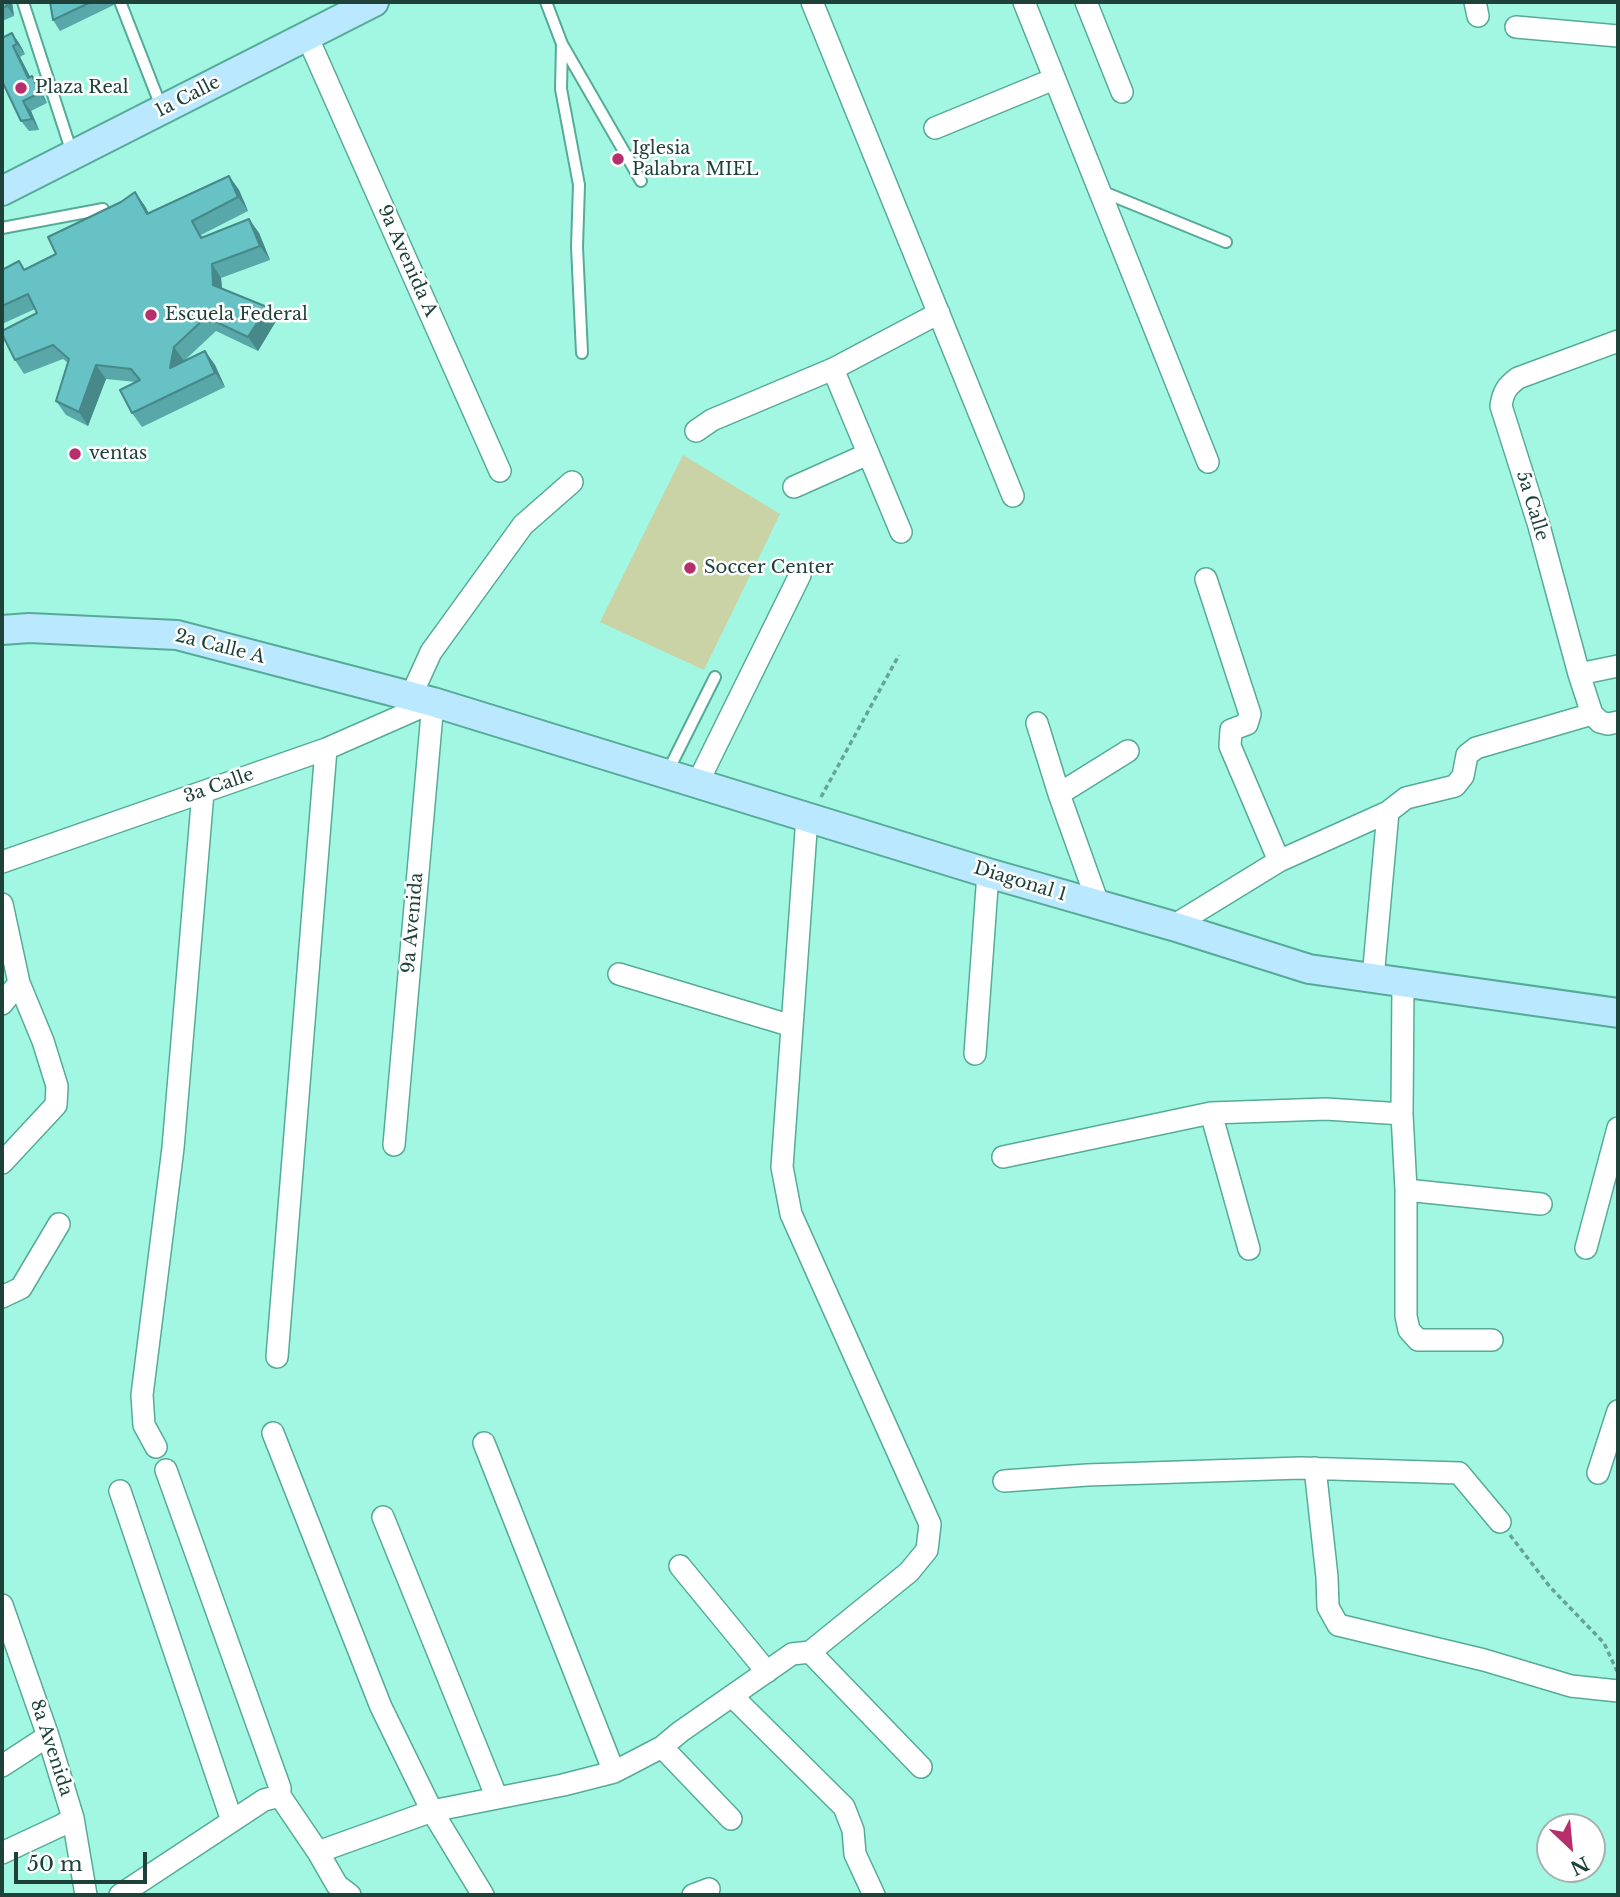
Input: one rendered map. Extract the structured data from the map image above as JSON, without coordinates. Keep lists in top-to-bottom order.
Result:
{
  "streets": {
    "street": [
      "1a Calle",
      "9a Avenida A",
      "5a Calle",
      "2a Calle A",
      "3a Calle",
      "Diagonal 1",
      "9a Avenida",
      "8a Avenida"
    ]
  },
  "crossings": [
    ["1a Calle", "9a Avenida A"],
    ["2a Calle A", "3a Calle"],
    ["2a Calle A", "Diagonal 1"],
    ["2a Calle A", "9a Avenida"],
    ["3a Calle", "Diagonal 1"],
    ["3a Calle", "9a Avenida"],
    ["Diagonal 1", "9a Avenida"]
  ],
  "places": [
    "Plaza Real",
    "Iglesia Palabra MIEL",
    "Escuela Federal",
    "ventas",
    "Soccer Center"
  ],
  "scale_bar": "50 m",
  "north": "bottom right"
}
